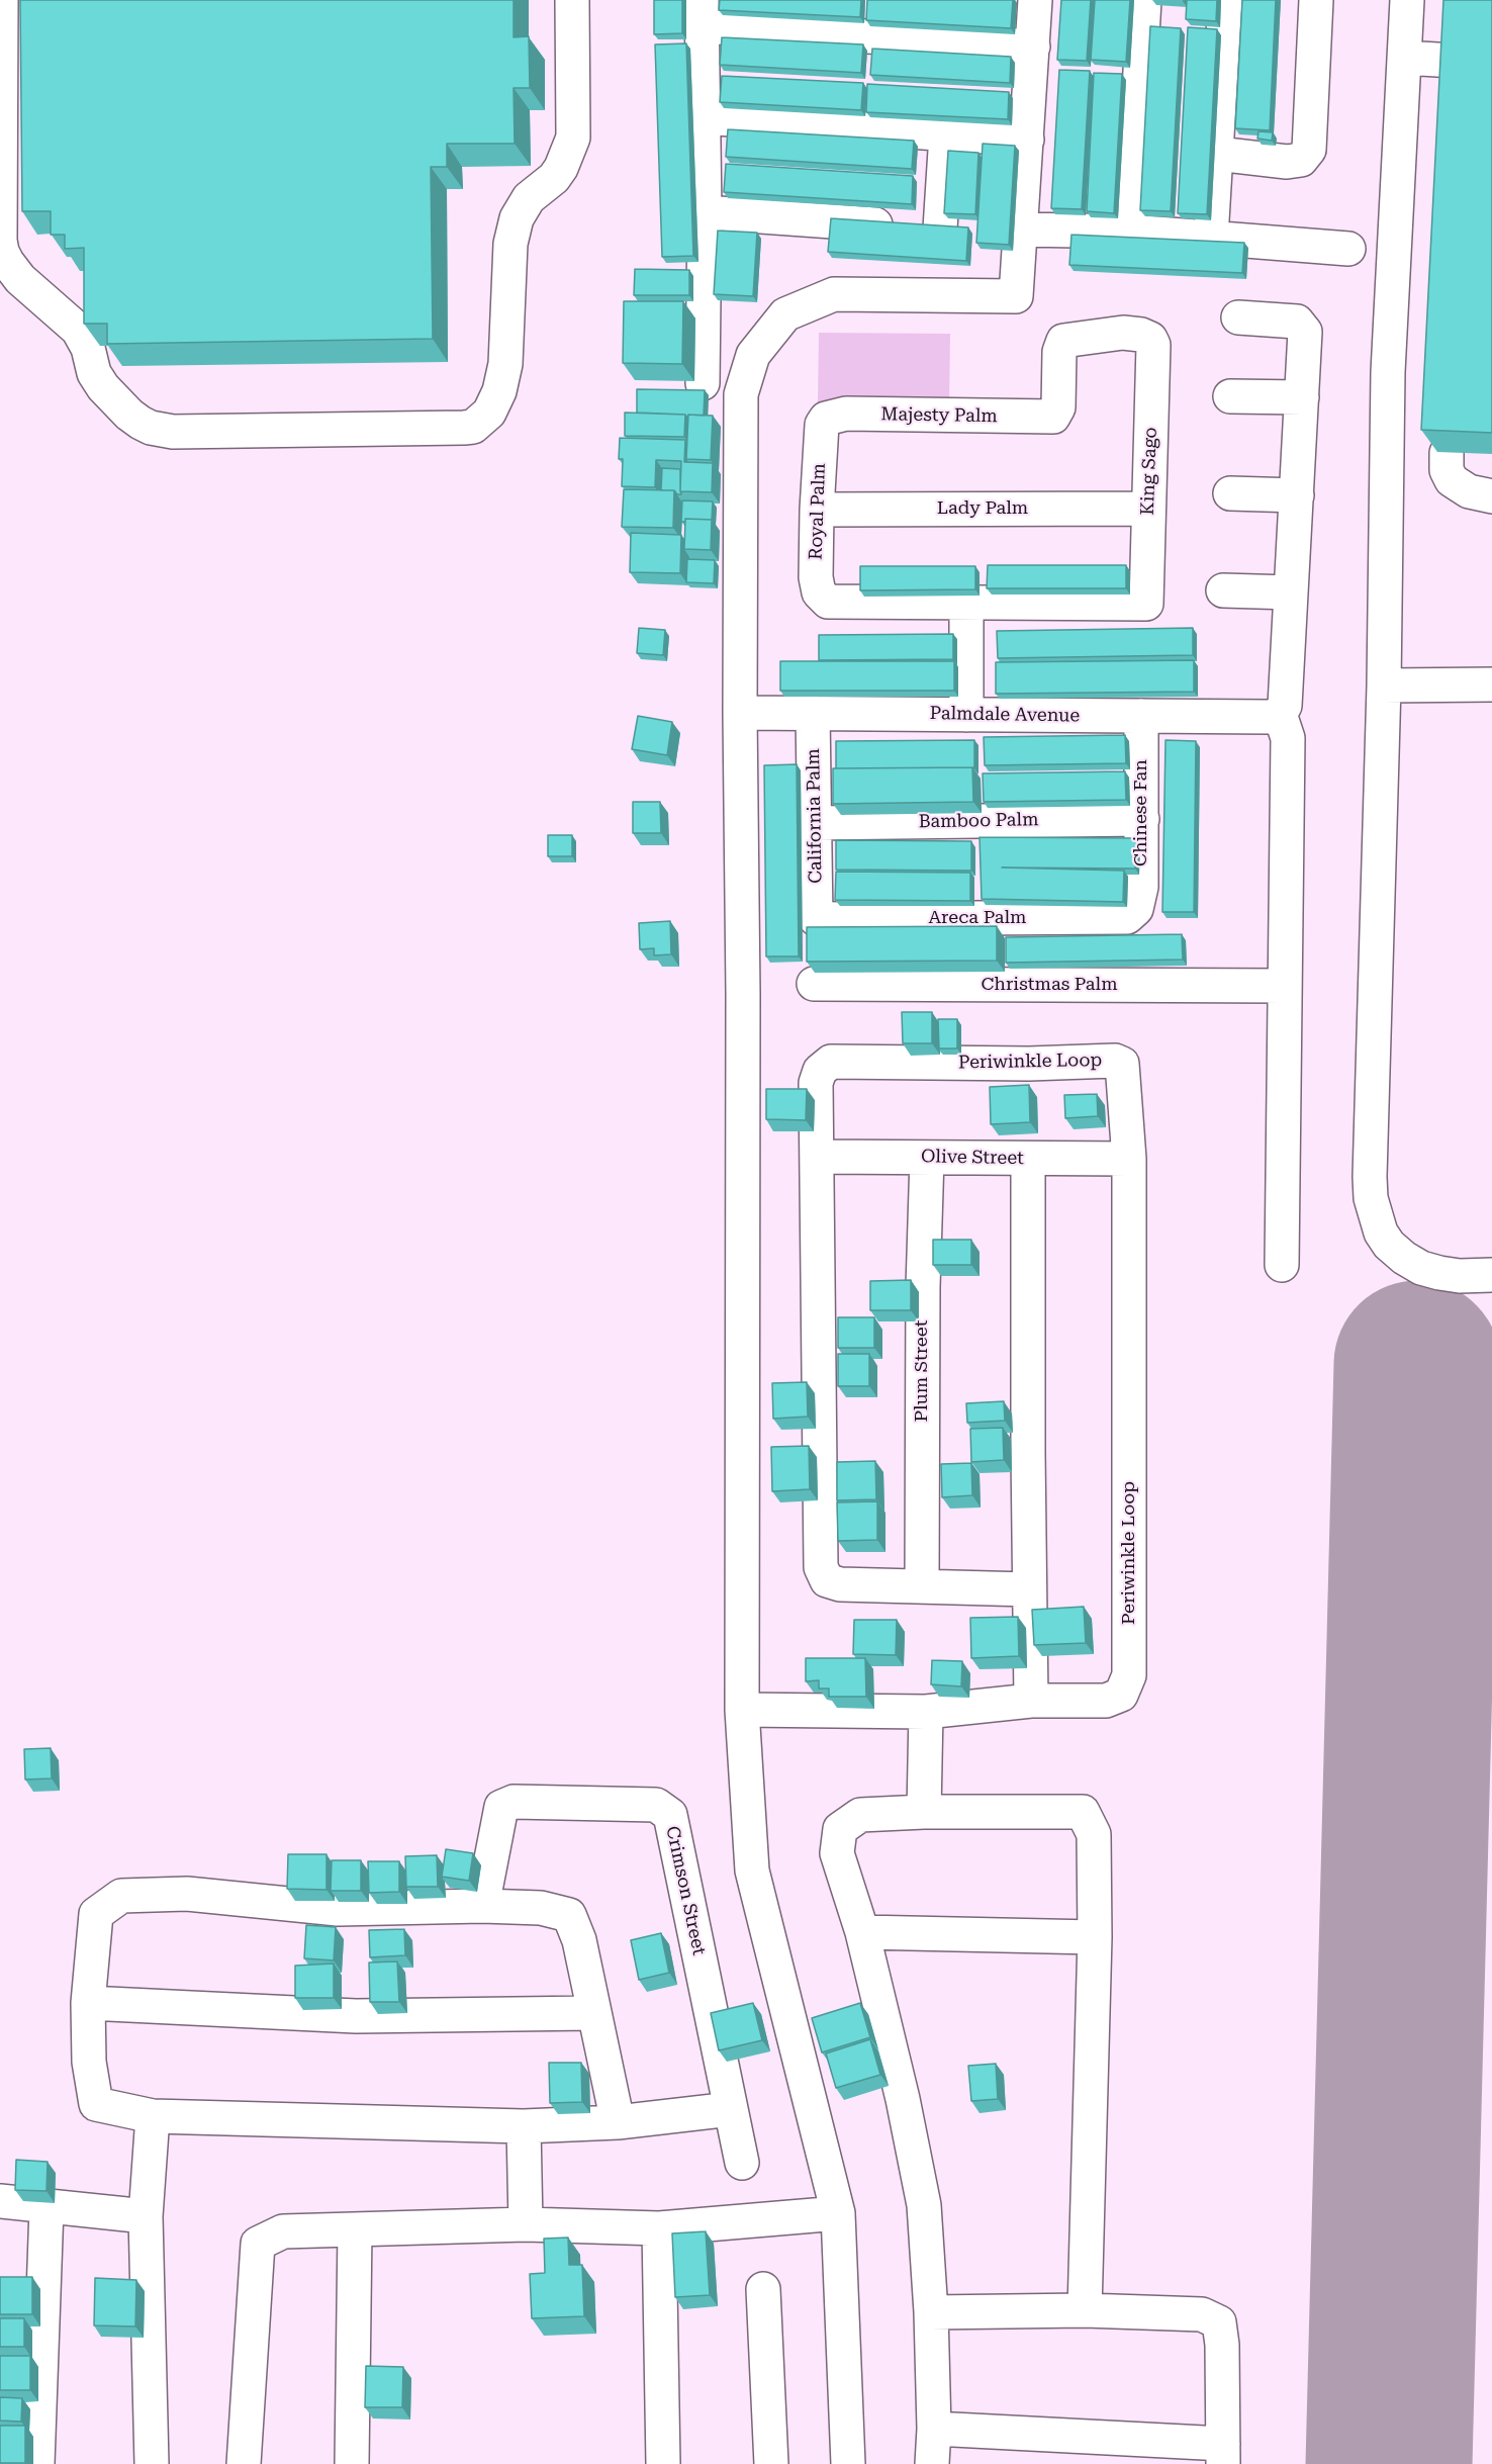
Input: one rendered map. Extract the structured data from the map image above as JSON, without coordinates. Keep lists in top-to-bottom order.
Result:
{
  "streets": {
    "street": [
      "Majesty Palm",
      "King Sago",
      "Lady Palm",
      "Royal Palm",
      "Palmdale Avenue",
      "Chinese Fan",
      "California Palm",
      "Bamboo Palm",
      "Areca Palm",
      "Christmas Palm",
      "Periwinkle Loop",
      "Olive Street",
      "Plum Street",
      "Crimson Street"
    ]
  },
  "crossings": [
    ["Majesty Palm", "King Sago"],
    ["Majesty Palm", "Royal Palm"],
    ["King Sago", "Lady Palm"],
    ["King Sago", "Royal Palm"],
    ["Lady Palm", "Royal Palm"],
    ["Palmdale Avenue", "Chinese Fan"],
    ["Palmdale Avenue", "California Palm"],
    ["Chinese Fan", "Bamboo Palm"],
    ["Chinese Fan", "Areca Palm"],
    ["California Palm", "Bamboo Palm"],
    ["California Palm", "Areca Palm"],
    ["Periwinkle Loop", "Olive Street"],
    ["Periwinkle Loop", "Plum Street"],
    ["Olive Street", "Plum Street"]
  ]
}
